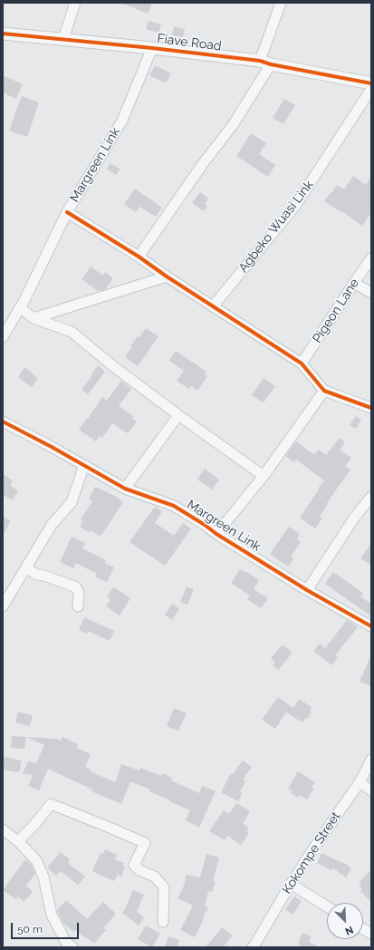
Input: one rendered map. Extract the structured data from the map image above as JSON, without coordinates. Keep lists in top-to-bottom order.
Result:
{
  "streets": {
    "street": [
      "Fiave Road",
      "Margreen Link",
      "Agbeko Wuasi Link",
      "Pigeon Lane",
      "Kokompe Street"
    ]
  },
  "crossings": [
    ["Fiave Road", "Margreen Link"]
  ],
  "scale_bar": "50 m",
  "north": "bottom right"
}
